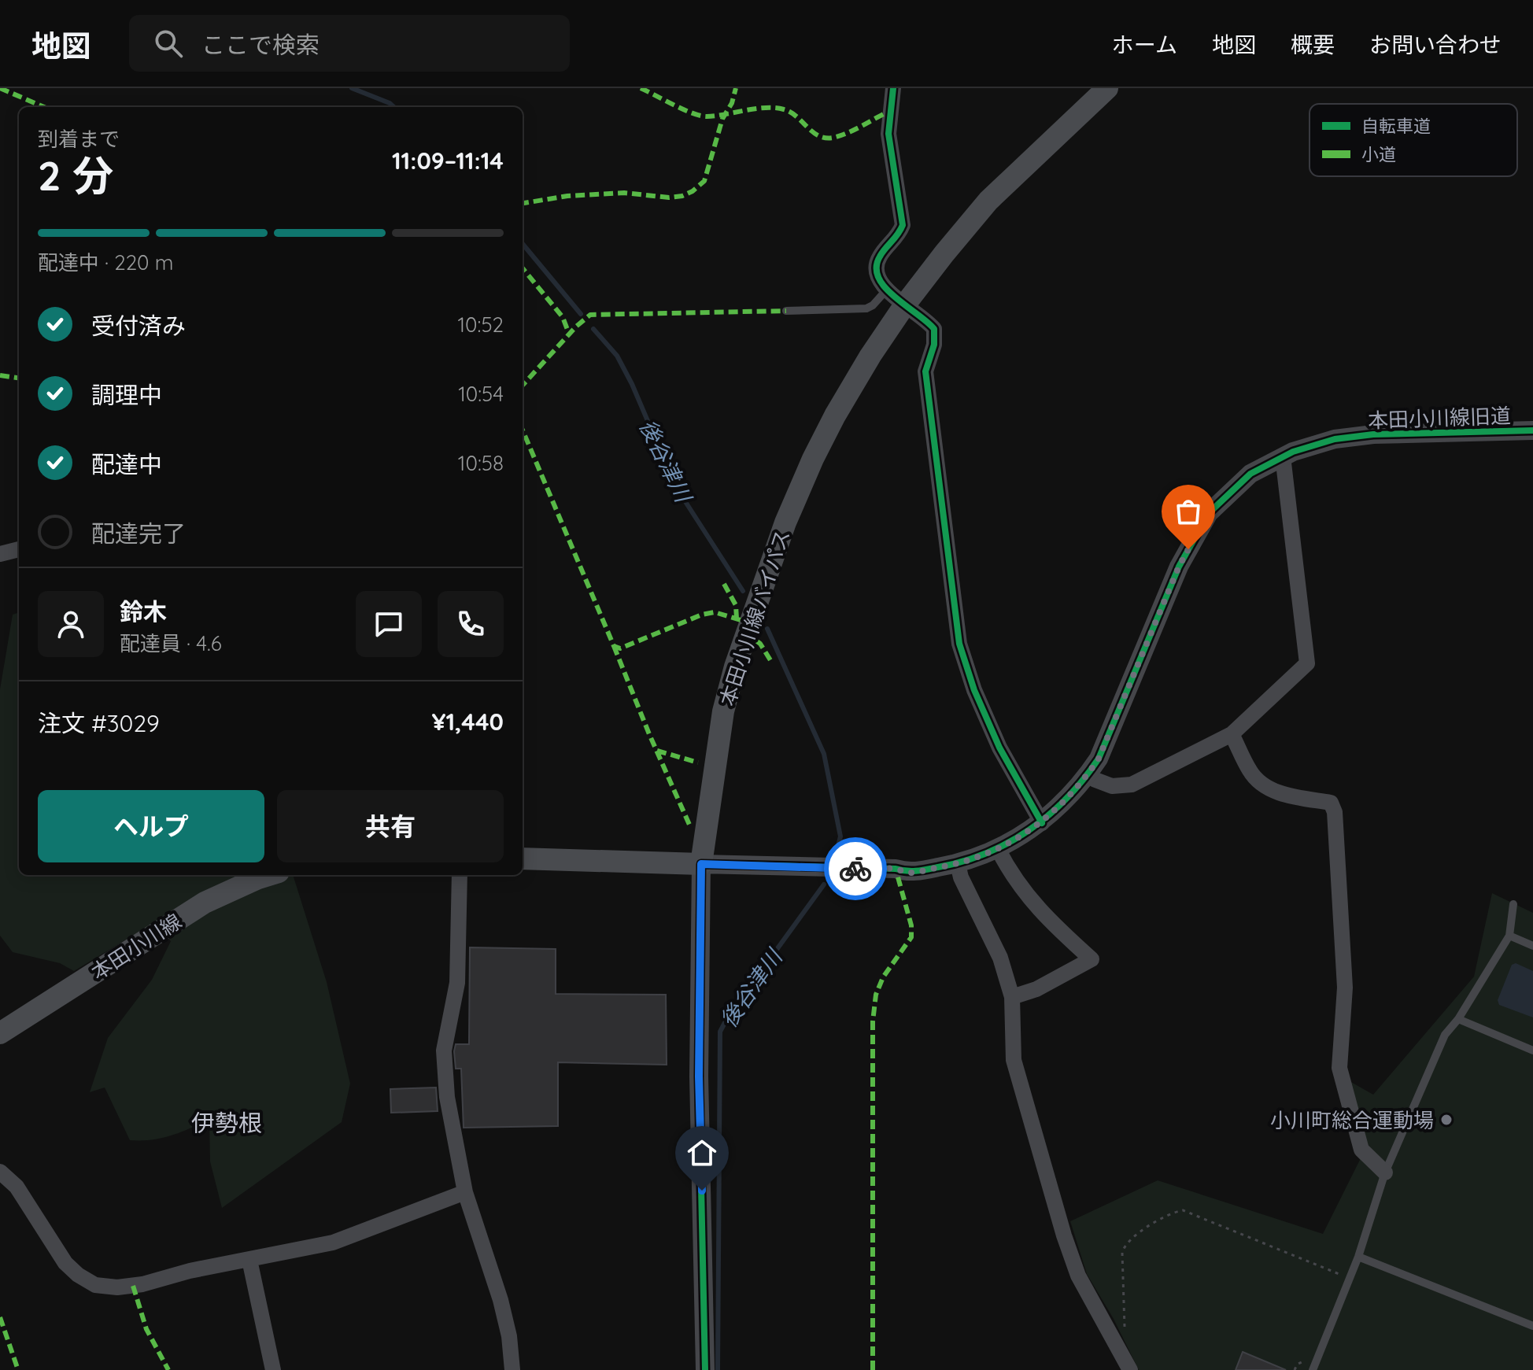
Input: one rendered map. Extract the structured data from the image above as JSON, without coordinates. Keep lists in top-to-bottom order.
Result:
{
  "streets": {
    "main road": ["本田小川線バイパス", "本田小川線"],
    "street": ["本田小川線旧道"]
  },
  "crossings": [
    ["本田小川線旧道", "本田小川線バイパス"]
  ],
  "districts": ["伊勢根"],
  "water": ["後谷津川"],
  "places": ["小川町総合運動場"],
  "legend": ["自転車道", "小道"],
  "page": {
    "header": "地図",
    "search": "ここで検索",
    "nav": [
      "ホーム",
      "地図",
      "概要",
      "お問い合わせ"
    ],
    "heading": ["2 分", "到着まで", "11:09–11:14"],
    "panel": [
      "鈴木",
      "配達員 · 4.6",
      "注文 #3029",
      "¥1,440"
    ],
    "bar": "配達中 · 220 m",
    "list": [
      ["受付済み", "10:52"],
      ["調理中", "10:54"],
      ["配達中", "10:58"],
      "配達完了"
    ],
    "buttons": ["ヘルプ", "共有"]
  }
}
